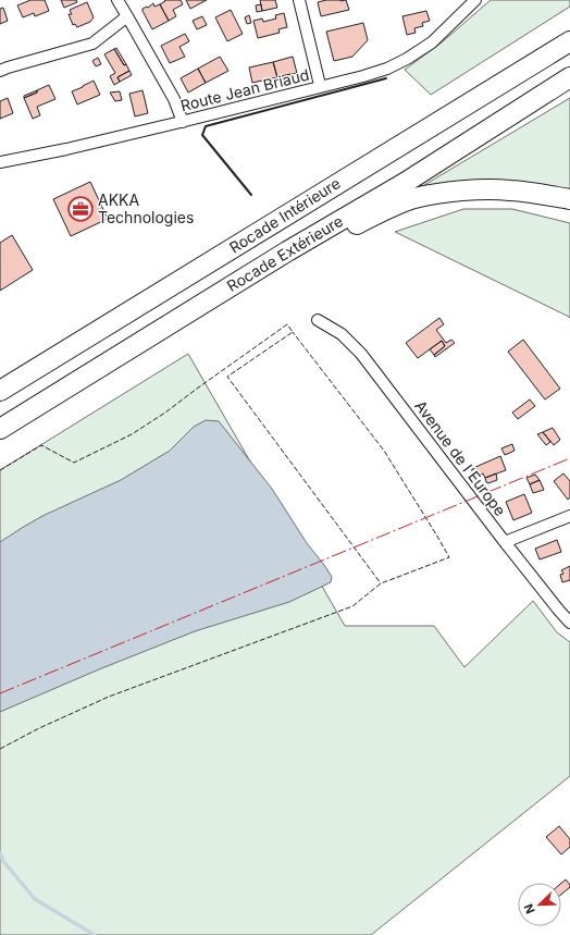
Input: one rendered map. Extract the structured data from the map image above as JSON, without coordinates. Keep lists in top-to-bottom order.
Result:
{
  "streets": {
    "highway": ["Rocade Intérieure", "Rocade Extérieure"],
    "street": ["Route Jean Briaud", "Avenue de l'Europe"]
  },
  "places": {
    "office": ["AKKA Technologies"]
  },
  "north": "bottom left"
}
